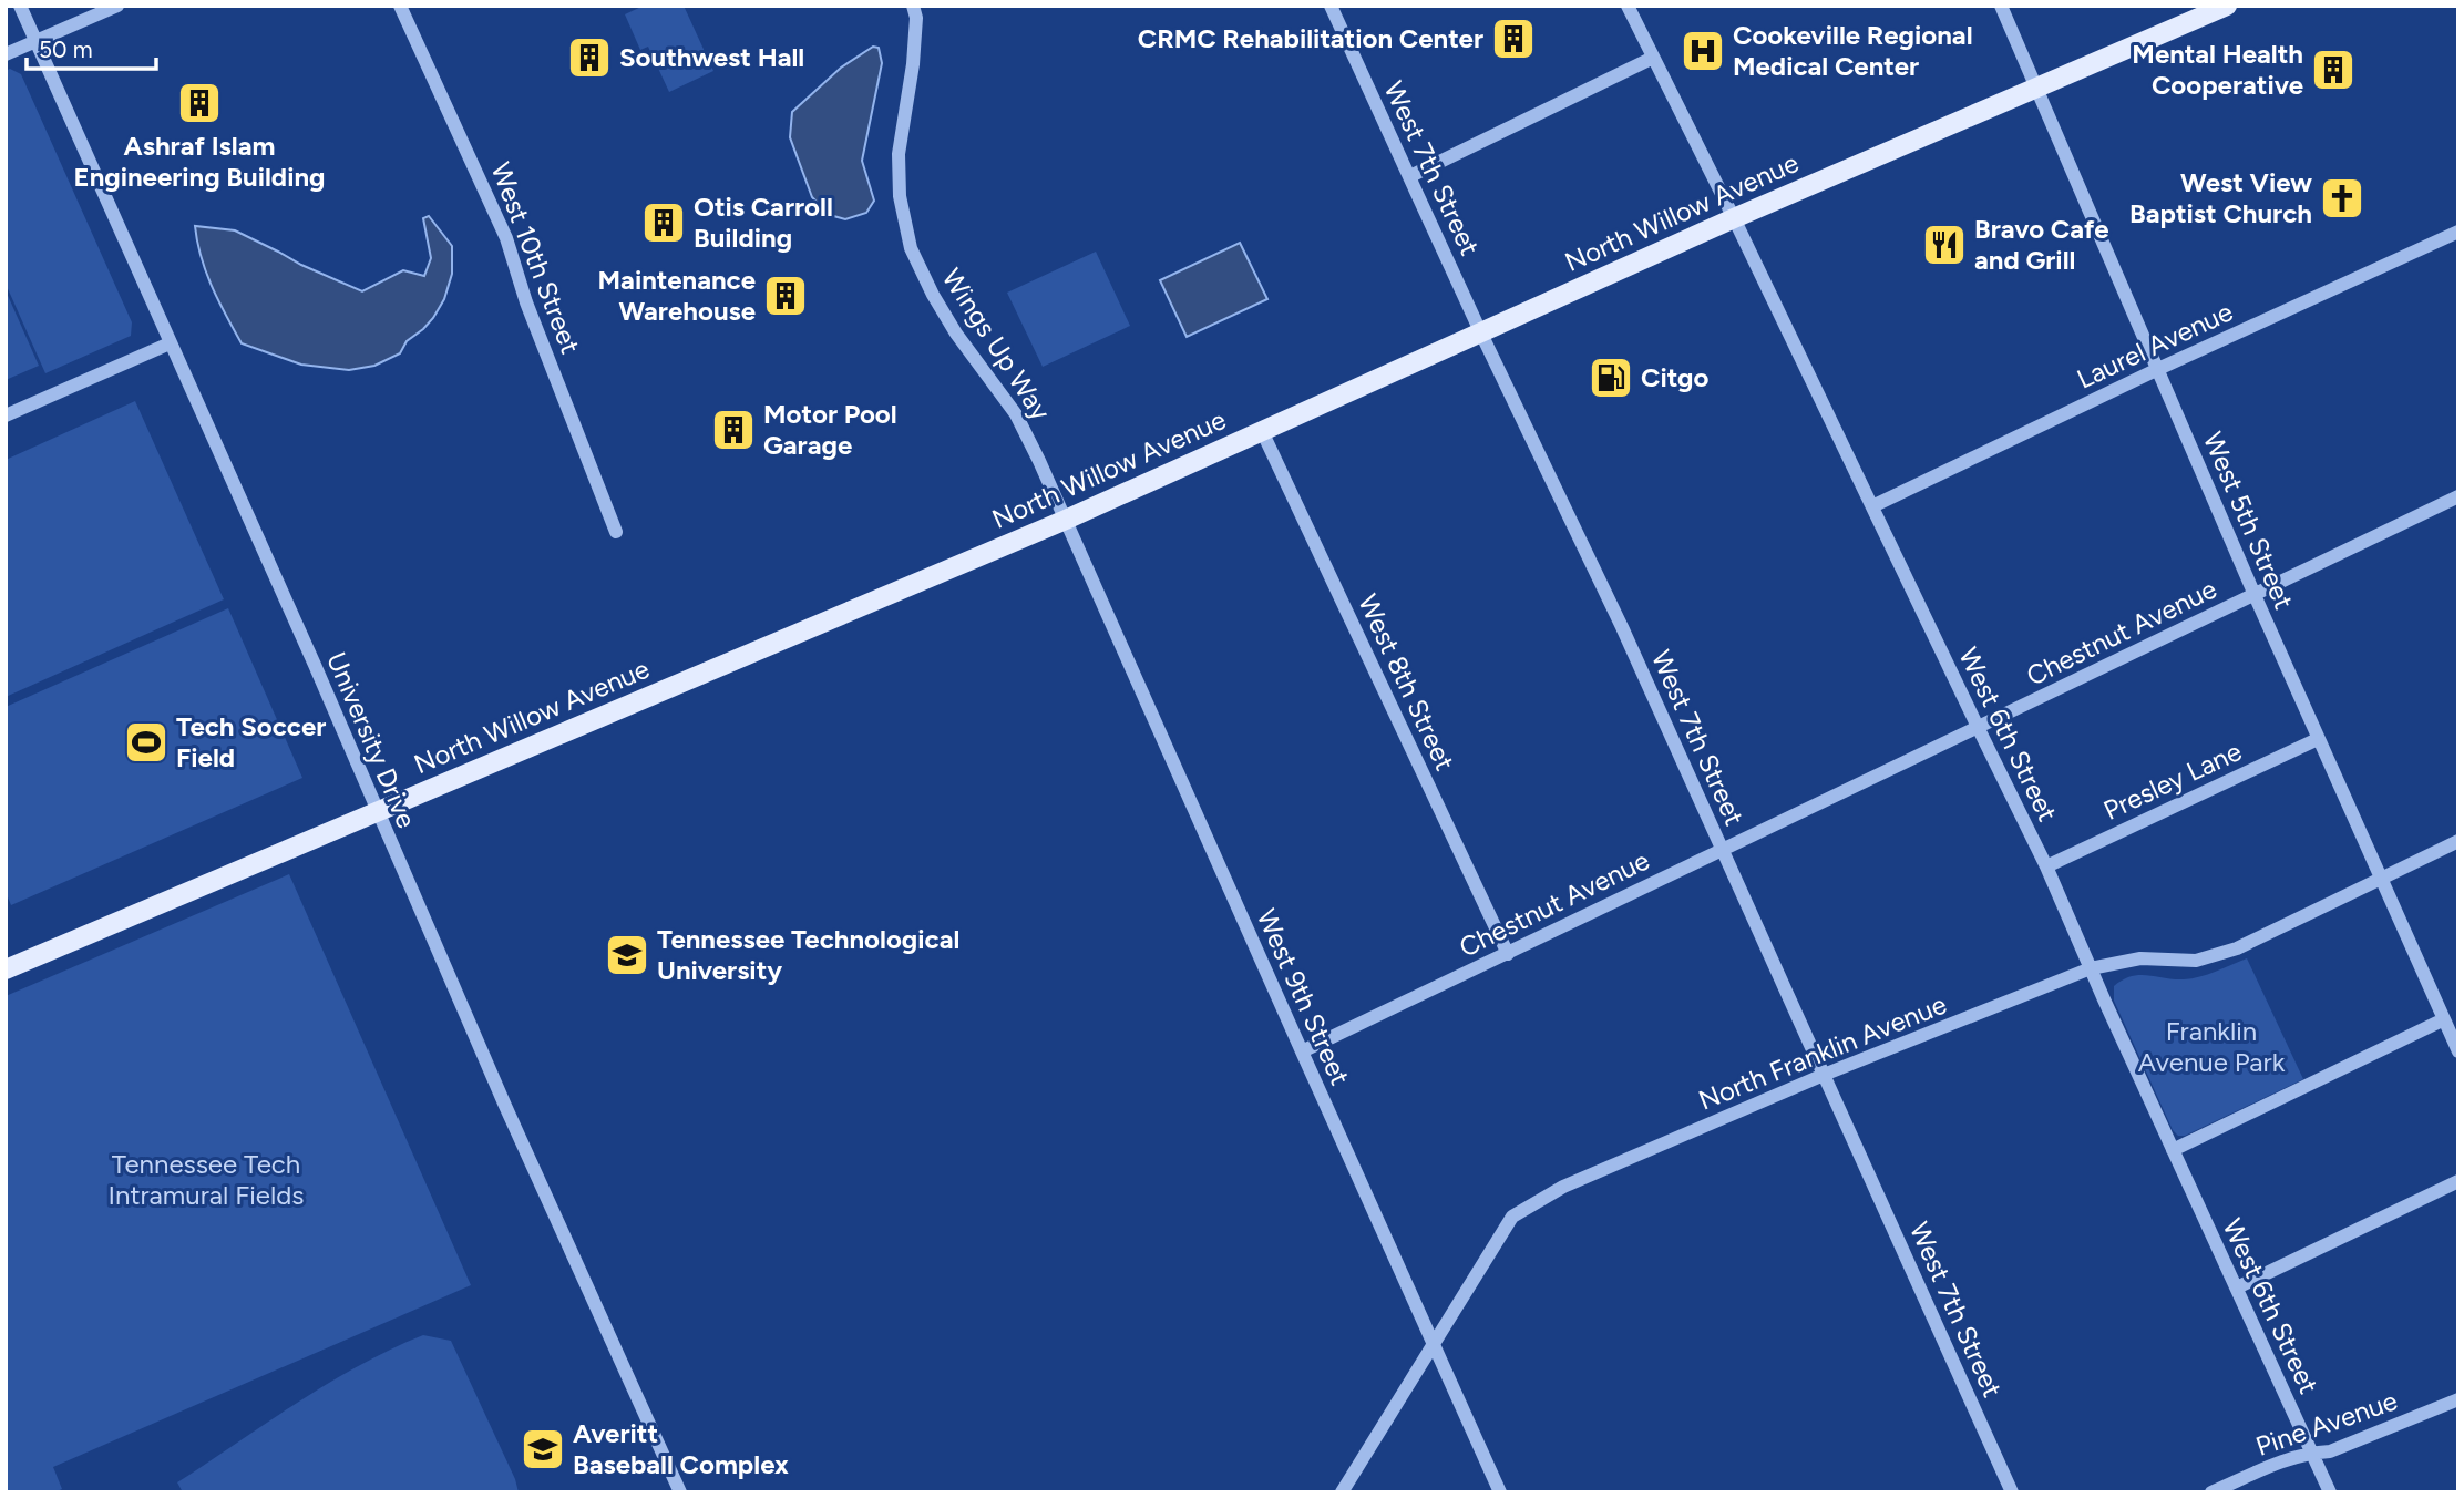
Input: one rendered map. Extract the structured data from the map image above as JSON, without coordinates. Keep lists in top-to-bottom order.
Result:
{
  "streets": {
    "main road": ["North Willow Avenue"],
    "street": [
      "West 7th Street",
      "West 10th Street",
      "Wings Up Way",
      "Laurel Avenue",
      "West 5th Street",
      "Chestnut Avenue",
      "West 8th Street",
      "West 6th Street",
      "University Drive",
      "Presley Lane",
      "West 9th Street",
      "North Franklin Avenue",
      "Pine Avenue"
    ]
  },
  "crossings": [
    ["West 7th Street", "North Willow Avenue"],
    ["West 7th Street", "Chestnut Avenue"],
    ["West 7th Street", "North Franklin Avenue"],
    ["North Willow Avenue", "Wings Up Way"],
    ["North Willow Avenue", "West 5th Street"],
    ["North Willow Avenue", "West 8th Street"],
    ["North Willow Avenue", "West 6th Street"],
    ["North Willow Avenue", "University Drive"],
    ["North Willow Avenue", "West 9th Street"],
    ["Wings Up Way", "West 9th Street"],
    ["Laurel Avenue", "West 5th Street"],
    ["Laurel Avenue", "West 6th Street"],
    ["West 5th Street", "Chestnut Avenue"],
    ["West 5th Street", "Presley Lane"],
    ["West 5th Street", "North Franklin Avenue"],
    ["Chestnut Avenue", "West 8th Street"],
    ["Chestnut Avenue", "West 6th Street"],
    ["Chestnut Avenue", "West 9th Street"],
    ["West 6th Street", "Presley Lane"],
    ["West 6th Street", "North Franklin Avenue"],
    ["West 6th Street", "Pine Avenue"],
    ["West 9th Street", "North Franklin Avenue"]
  ],
  "parks": ["Franklin Avenue Park", "Tennessee Tech Intramural Fields"],
  "places": {
    "building": [
      "CRMC Rehabilitation Center",
      "Southwest Hall",
      "Mental Health Cooperative",
      "Ashraf Islam Engineering Building",
      "Otis Carroll Building",
      "Maintenance Warehouse",
      "Motor Pool Garage"
    ],
    "hospital": ["Cookeville Regional Medical Center"],
    "church": ["West View Baptist Church"],
    "restaurant": ["Bravo Cafe and Grill"],
    "fuel station": ["Citgo"],
    "sports": ["Tech Soccer Field"],
    "school or university": ["Tennessee Technological University", "Averitt Baseball Complex"]
  },
  "scale_bar": "50 m"
}
